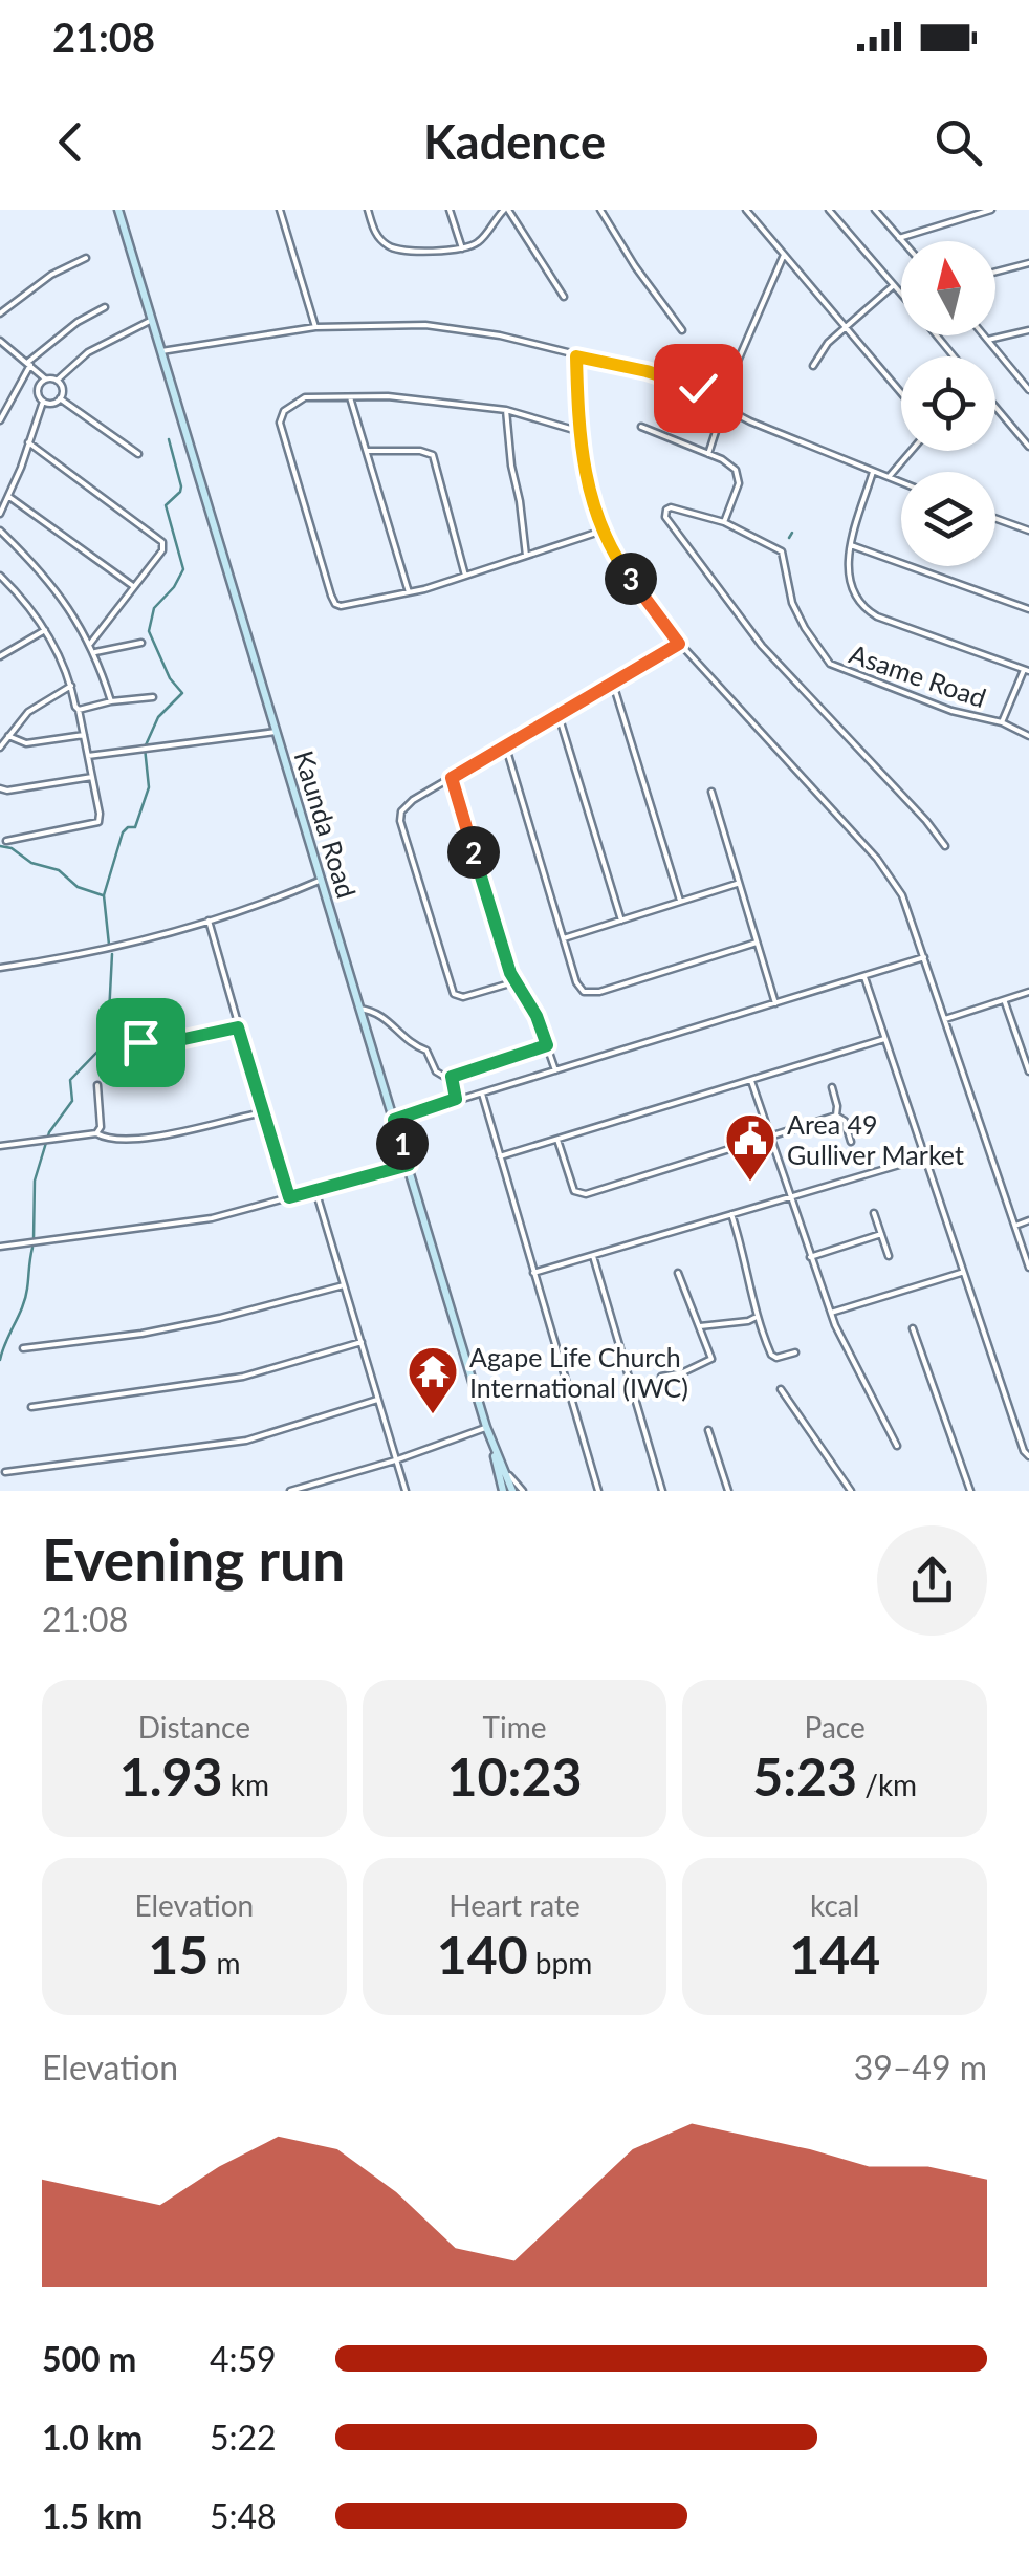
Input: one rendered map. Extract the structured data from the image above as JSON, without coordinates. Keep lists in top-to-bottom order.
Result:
{
  "streets": {
    "main road": ["Kaunda Road"],
    "street": ["Asame Road"]
  },
  "places": {
    "public building": ["Area 49 Gulliver Market"],
    "temple": ["Agape Life Church International (IWC)"]
  },
  "north": "top",
  "page": {
    "status": "21:08",
    "header": "Kadence",
    "pins": ["3", "2", "1"],
    "heading": ["Evening run", "21:08"],
    "stats": [
      ["Distance", "1.93 km"],
      ["Time", "10:23"],
      ["Pace", "5:23 /km"],
      ["Elevation", "15 m"],
      ["Heart rate", "140 bpm"],
      ["kcal", "144"]
    ],
    "chart": ["Elevation", "39–49 m"],
    "list": [
      {
        "name": "500 m",
        "note": "4:59"
      },
      {
        "name": "1.0 km",
        "note": "5:22"
      },
      {
        "name": "1.5 km",
        "note": "5:48"
      }
    ]
  }
}
